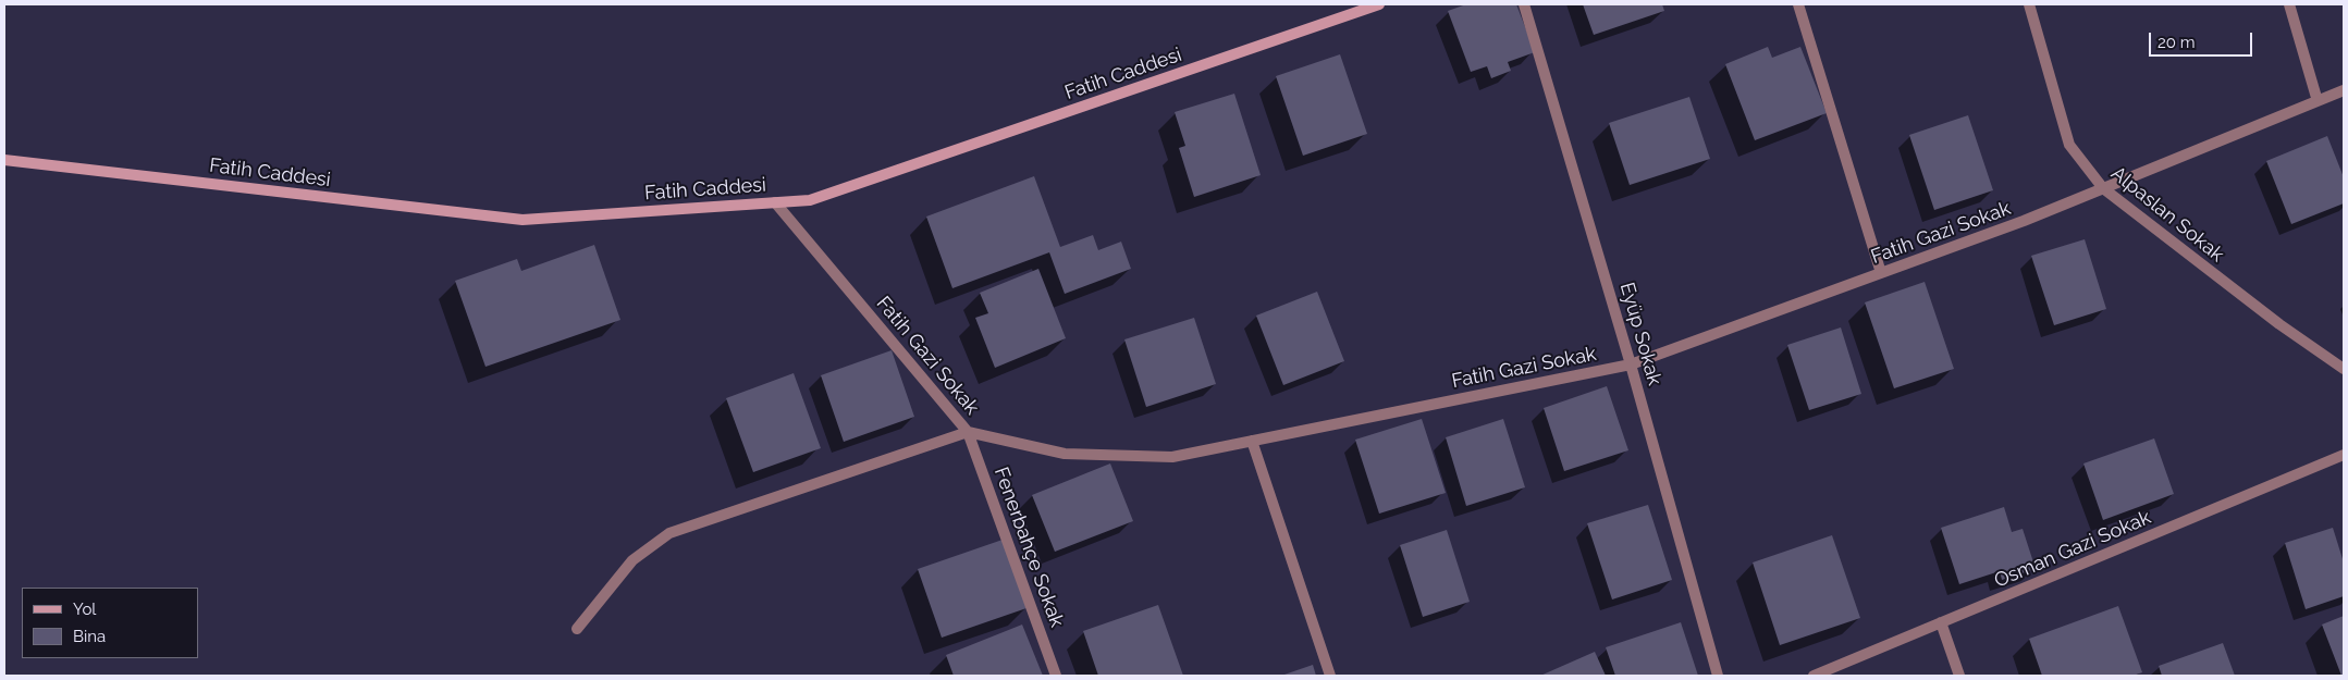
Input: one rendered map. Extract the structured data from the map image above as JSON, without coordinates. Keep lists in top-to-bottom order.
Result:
{
  "streets": {
    "street": [
      "Fatih Caddesi",
      "Alpaslan Sokak",
      "Fatih Gazi Sokak",
      "Eyüp Sokak",
      "Fenerbahçe Sokak",
      "Osman Gazi Sokak"
    ]
  },
  "crossings": [
    ["Fatih Caddesi", "Fatih Gazi Sokak"],
    ["Alpaslan Sokak", "Fatih Gazi Sokak"],
    ["Fatih Gazi Sokak", "Eyüp Sokak"],
    ["Fatih Gazi Sokak", "Fenerbahçe Sokak"]
  ],
  "legend": ["Yol", "Bina"],
  "scale_bar": "20 m"
}
